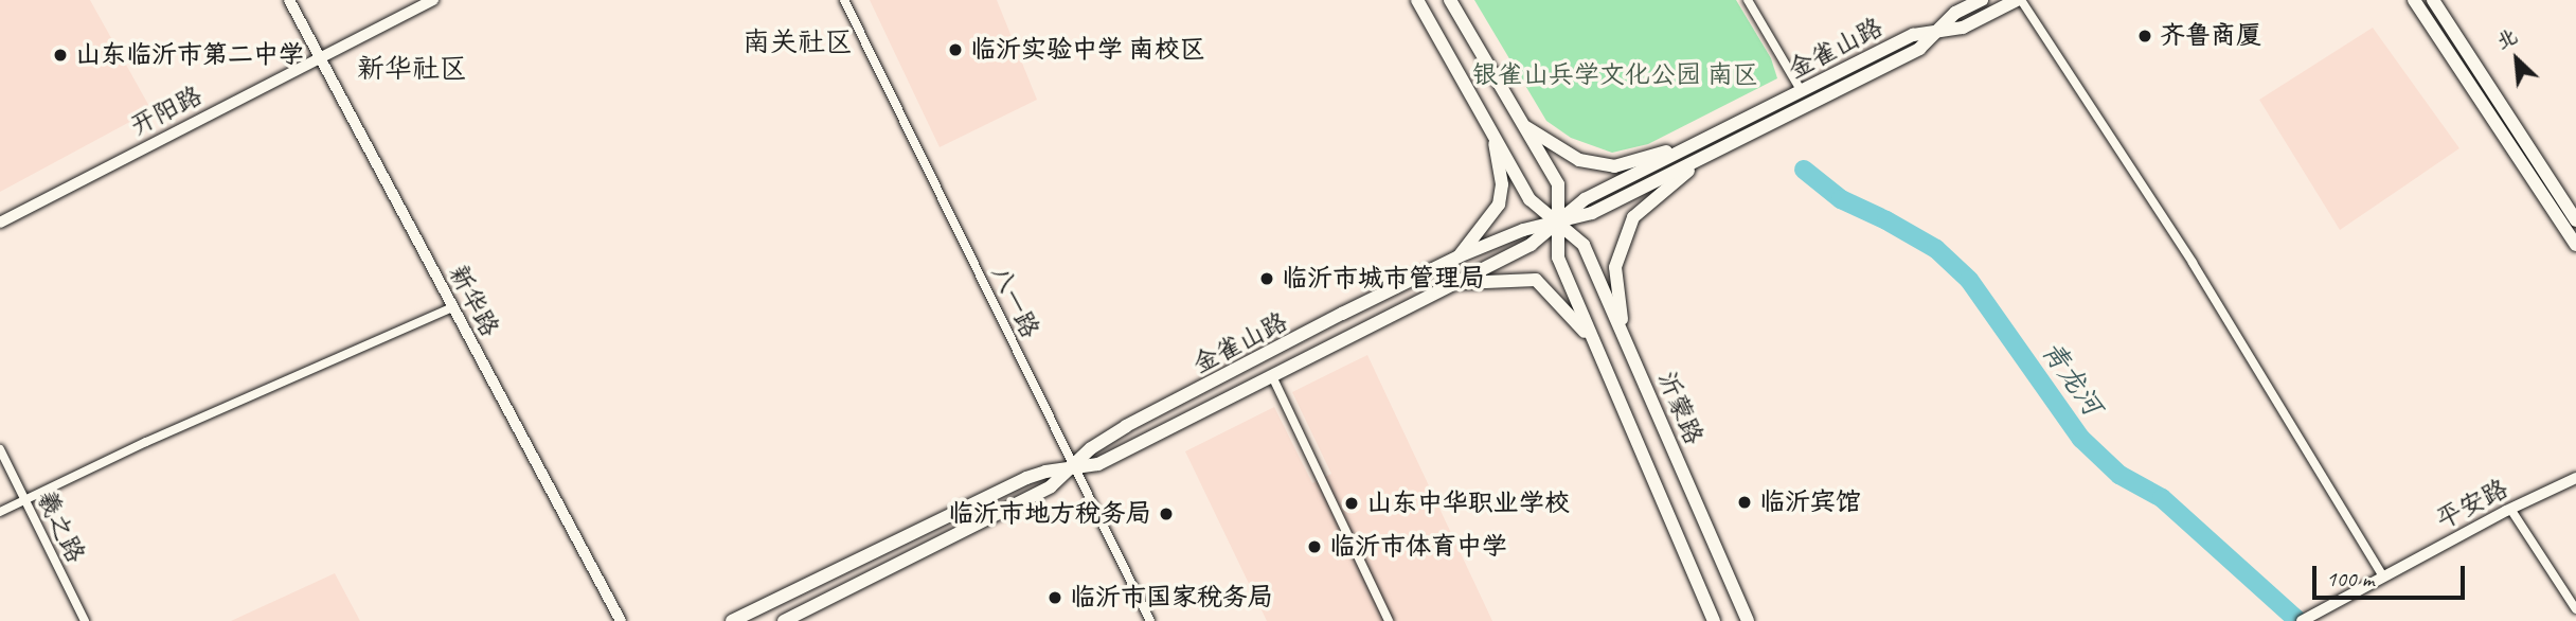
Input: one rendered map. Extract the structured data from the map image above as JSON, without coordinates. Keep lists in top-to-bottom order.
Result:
{
  "streets": {
    "main road": [
      "金雀山路",
      "开阳路",
      "新华路",
      "沂蒙路",
      "平安路"
    ],
    "street": ["八一路", "羲之路"]
  },
  "crossings": [
    ["金雀山路", "八一路"],
    ["金雀山路", "沂蒙路"],
    ["开阳路", "新华路"]
  ],
  "districts": ["南关社区", "新华社区"],
  "water": ["青龙河"],
  "parks": ["银雀山兵学文化公园 南区"],
  "places": [
    "齐鲁商厦",
    "临沂实验中学 南校区",
    "山东临沂市第二中学",
    "临沂市城市管理局",
    "临沂宾馆",
    "山东中华职业学校",
    "临沂市地方税务局",
    "临沂市体育中学",
    "临沂市国家税务局"
  ],
  "scale_bar": "100 m",
  "north": "top left"
}
